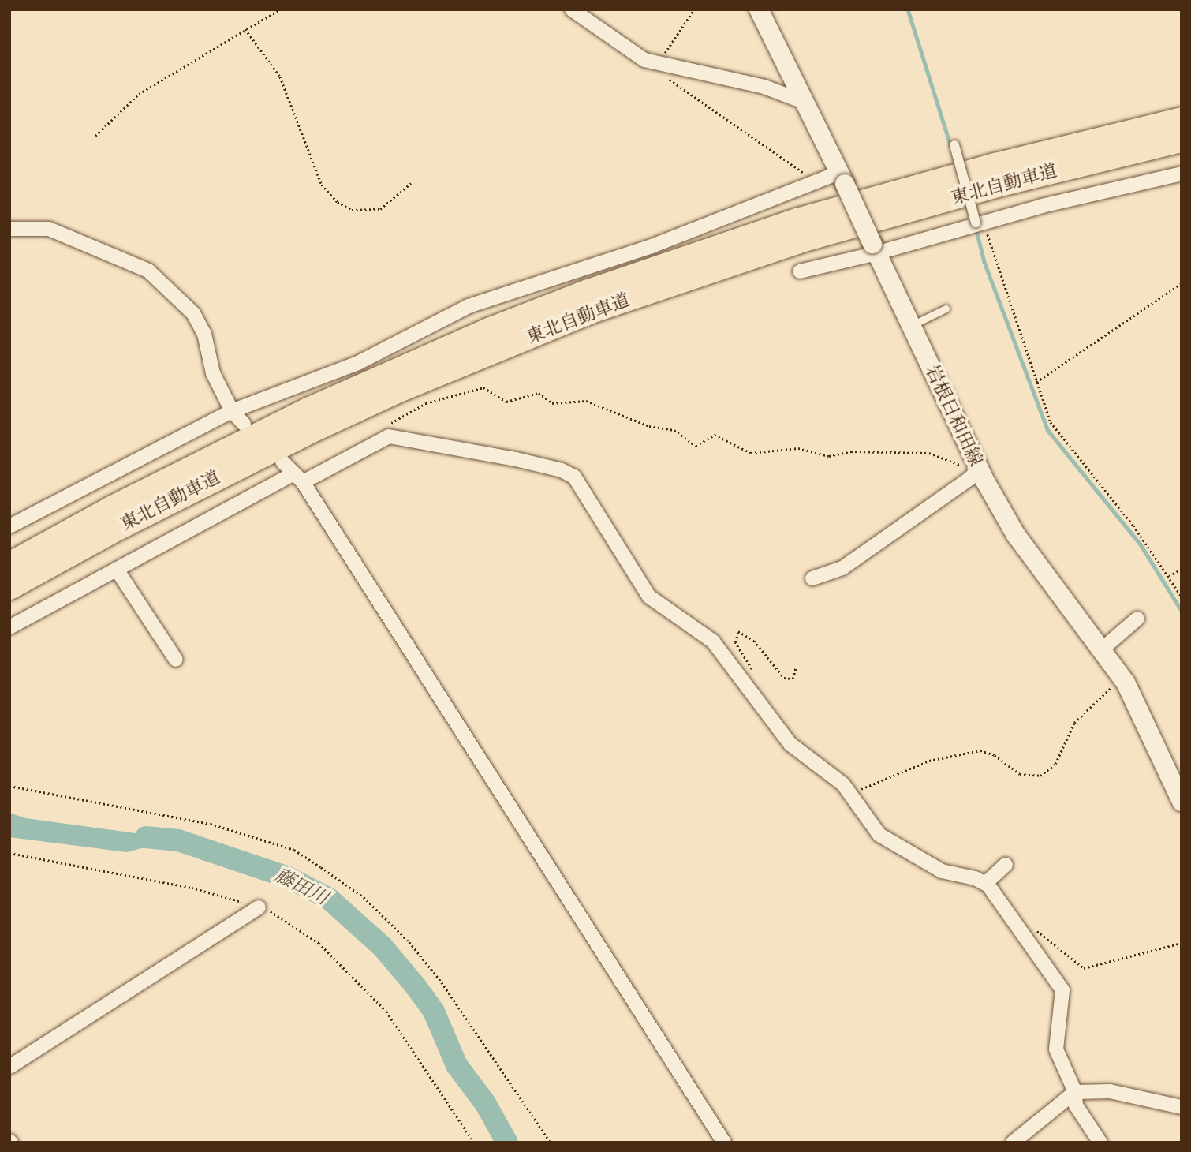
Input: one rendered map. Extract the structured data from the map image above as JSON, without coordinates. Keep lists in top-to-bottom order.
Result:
{
  "streets": {
    "highway": ["東北自動車道"],
    "main road": ["岩根日和田線"]
  },
  "water": ["藤田川"]
}
